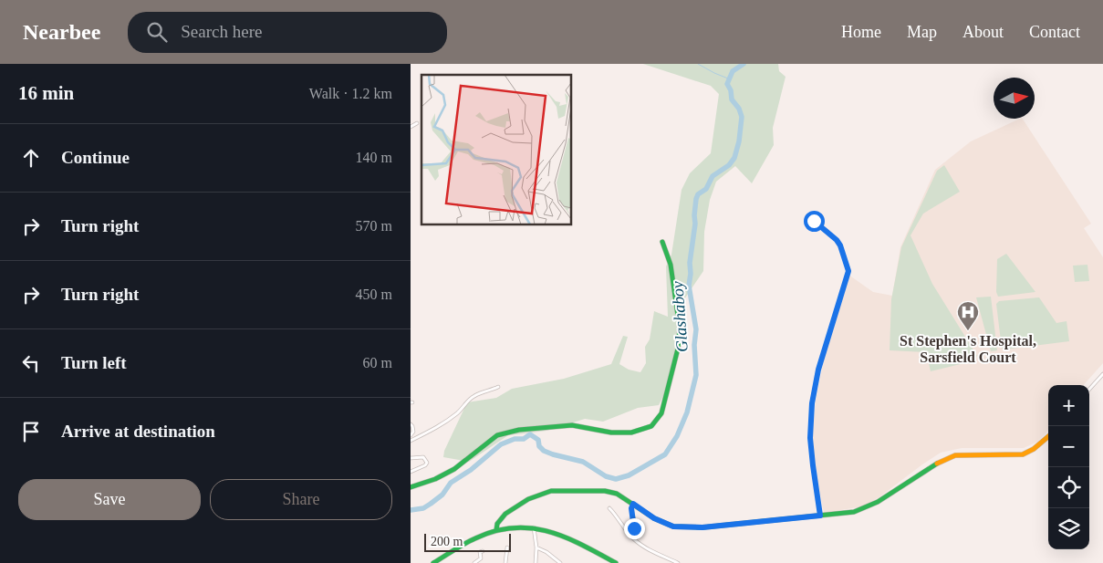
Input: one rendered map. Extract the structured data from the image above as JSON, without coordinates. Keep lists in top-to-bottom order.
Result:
{
  "water": ["Glashaboy"],
  "places": {
    "hospital": ["St Stephen's Hospital, Sarsfield Court"]
  },
  "scale_bar": "200 m",
  "north": "right",
  "page": {
    "header": "Nearbee",
    "search": "Search here",
    "nav": [
      "Home",
      "Map",
      "About",
      "Contact"
    ],
    "heading": ["16 min", "Walk · 1.2 km"],
    "list": [
      ["Continue", "140 m"],
      ["Turn right", "570 m"],
      ["Turn right", "450 m"],
      ["Turn left", "60 m"],
      "Arrive at destination"
    ],
    "map_buttons": ["+", "−"],
    "buttons": ["Save", "Share"],
    "scale": "200 m"
  }
}
